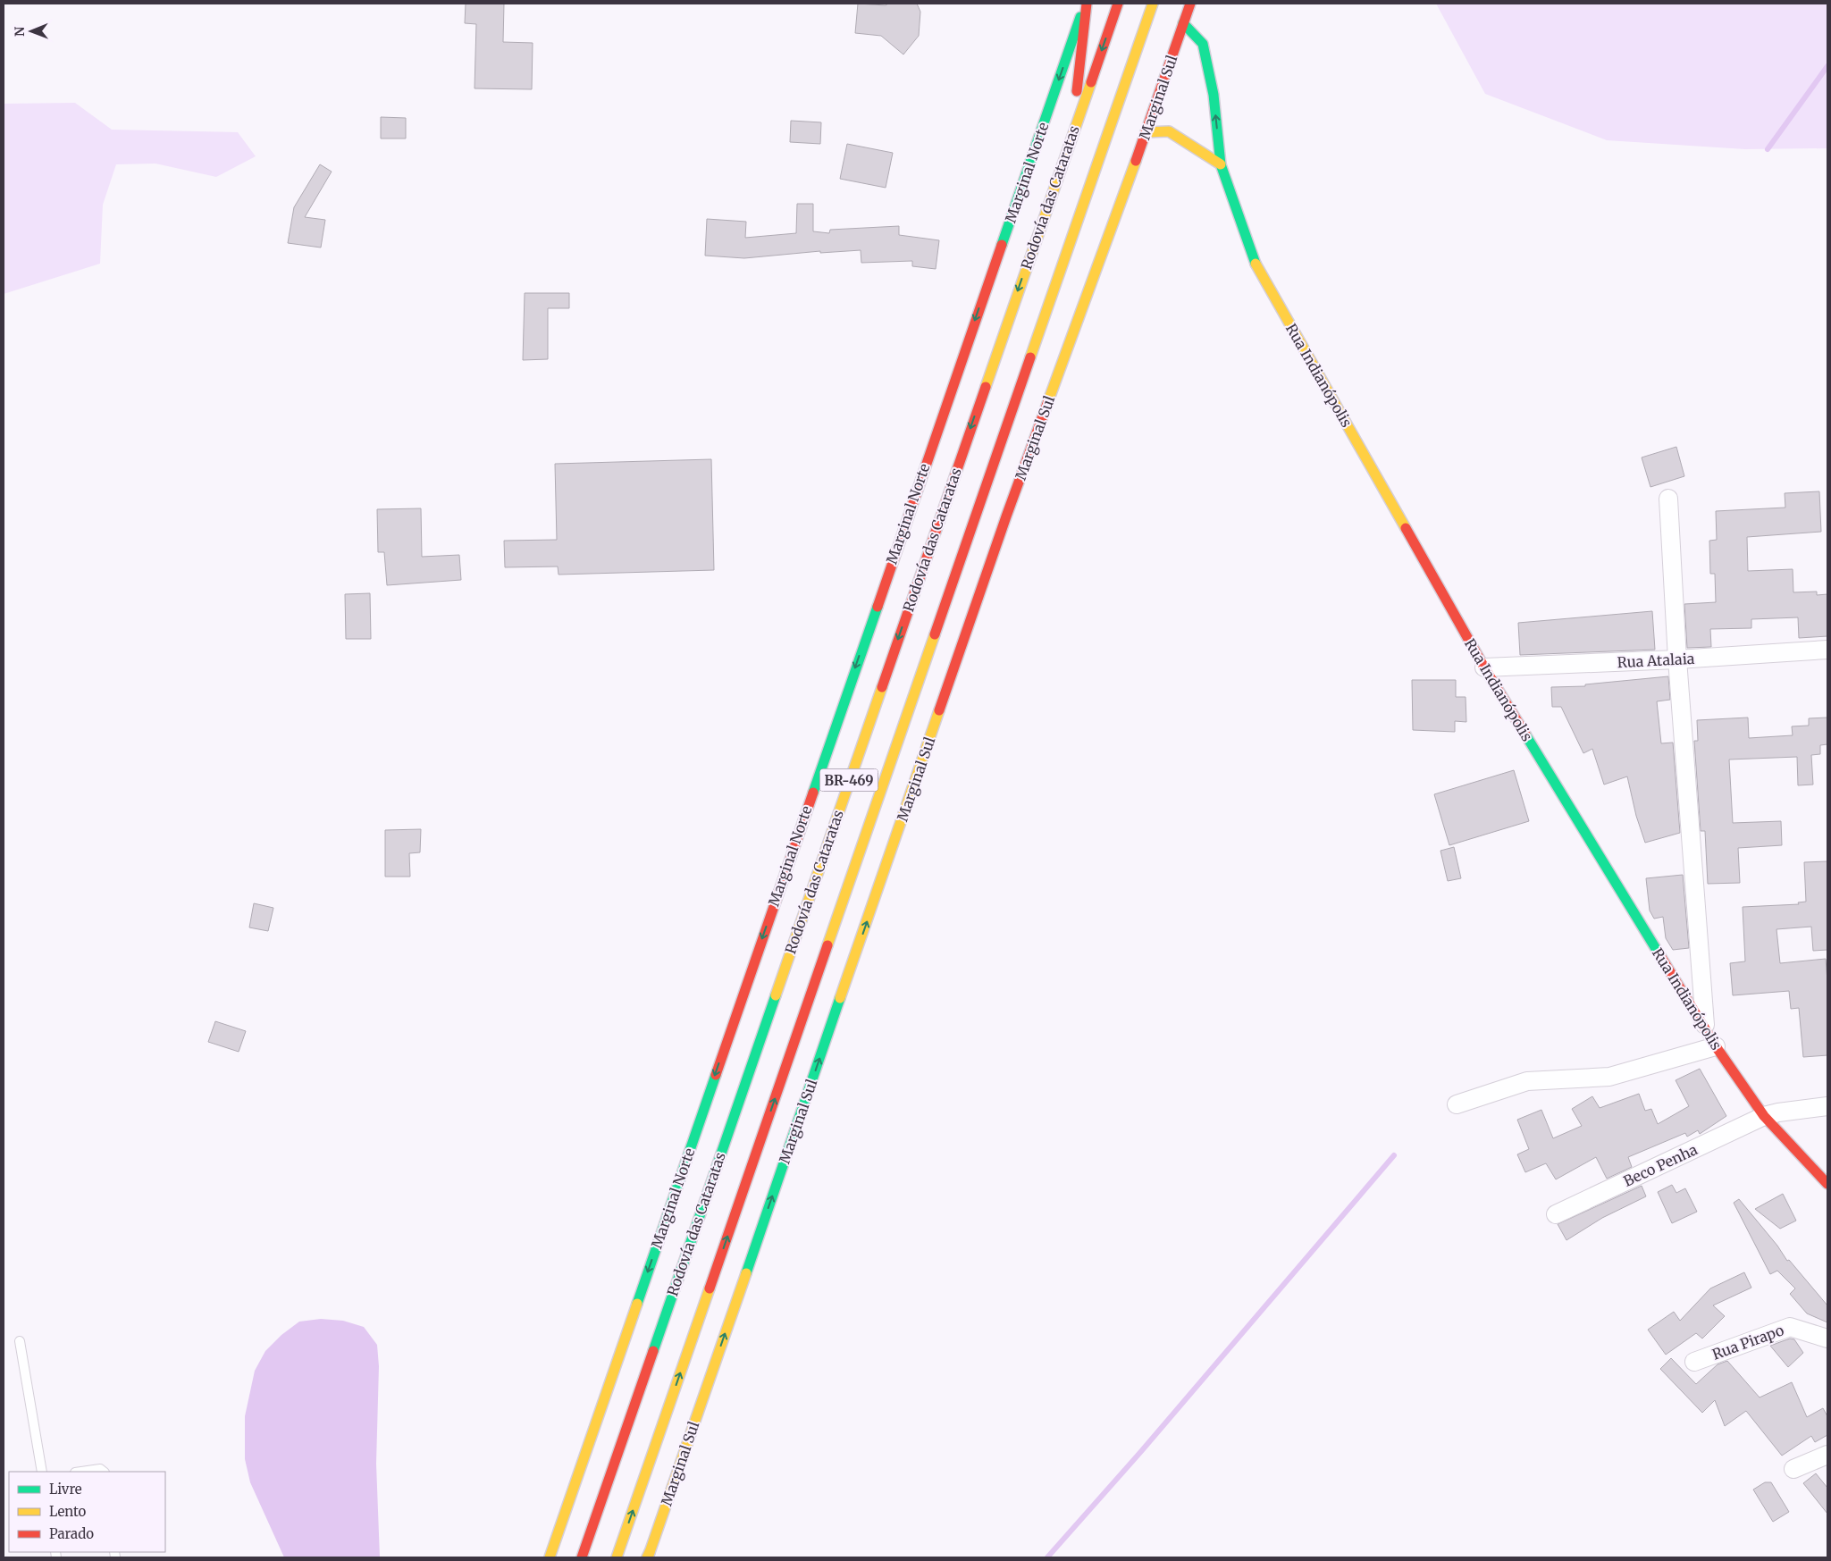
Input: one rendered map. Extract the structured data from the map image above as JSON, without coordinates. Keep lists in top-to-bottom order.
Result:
{
  "streets": {
    "main road": [
      "Marginal Sul",
      "Marginal Norte",
      "Rodovía das Cataratas",
      "Rua Indianópolis",
      "BR-469"
    ],
    "street": ["Rua Atalaia", "Beco Penha", "Rua Pirapo"]
  },
  "crossings": [
    ["Marginal Sul", "Rua Indianópolis"],
    ["Rua Indianópolis", "Rua Atalaia"],
    ["Rua Indianópolis", "Beco Penha"]
  ],
  "legend": ["Livre", "Lento", "Parado"],
  "north": "left"
}
